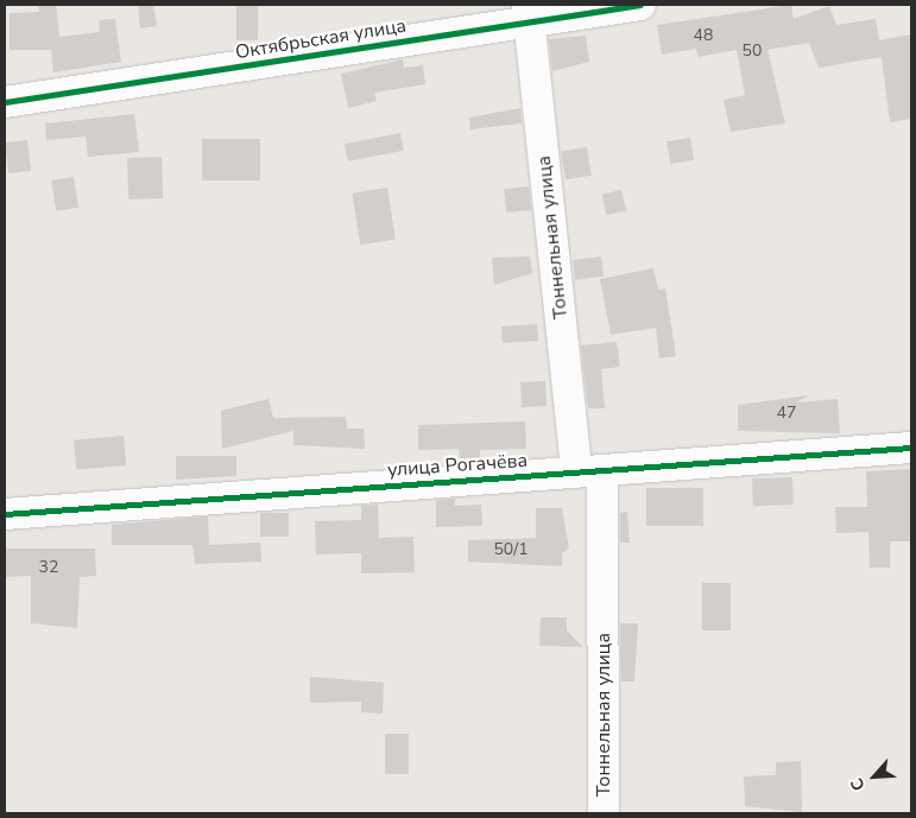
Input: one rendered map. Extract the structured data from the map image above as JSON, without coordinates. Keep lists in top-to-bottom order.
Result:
{
  "streets": {
    "street": ["Октябрьская улица", "Тоннельная улица", "улица Рогачёва"]
  },
  "crossings": [
    ["Октябрьская улица", "Тоннельная улица"],
    ["Тоннельная улица", "улица Рогачёва"]
  ],
  "house_numbers": [
    "48",
    "50",
    "47",
    "50/1",
    "32"
  ],
  "north": "bottom left"
}
